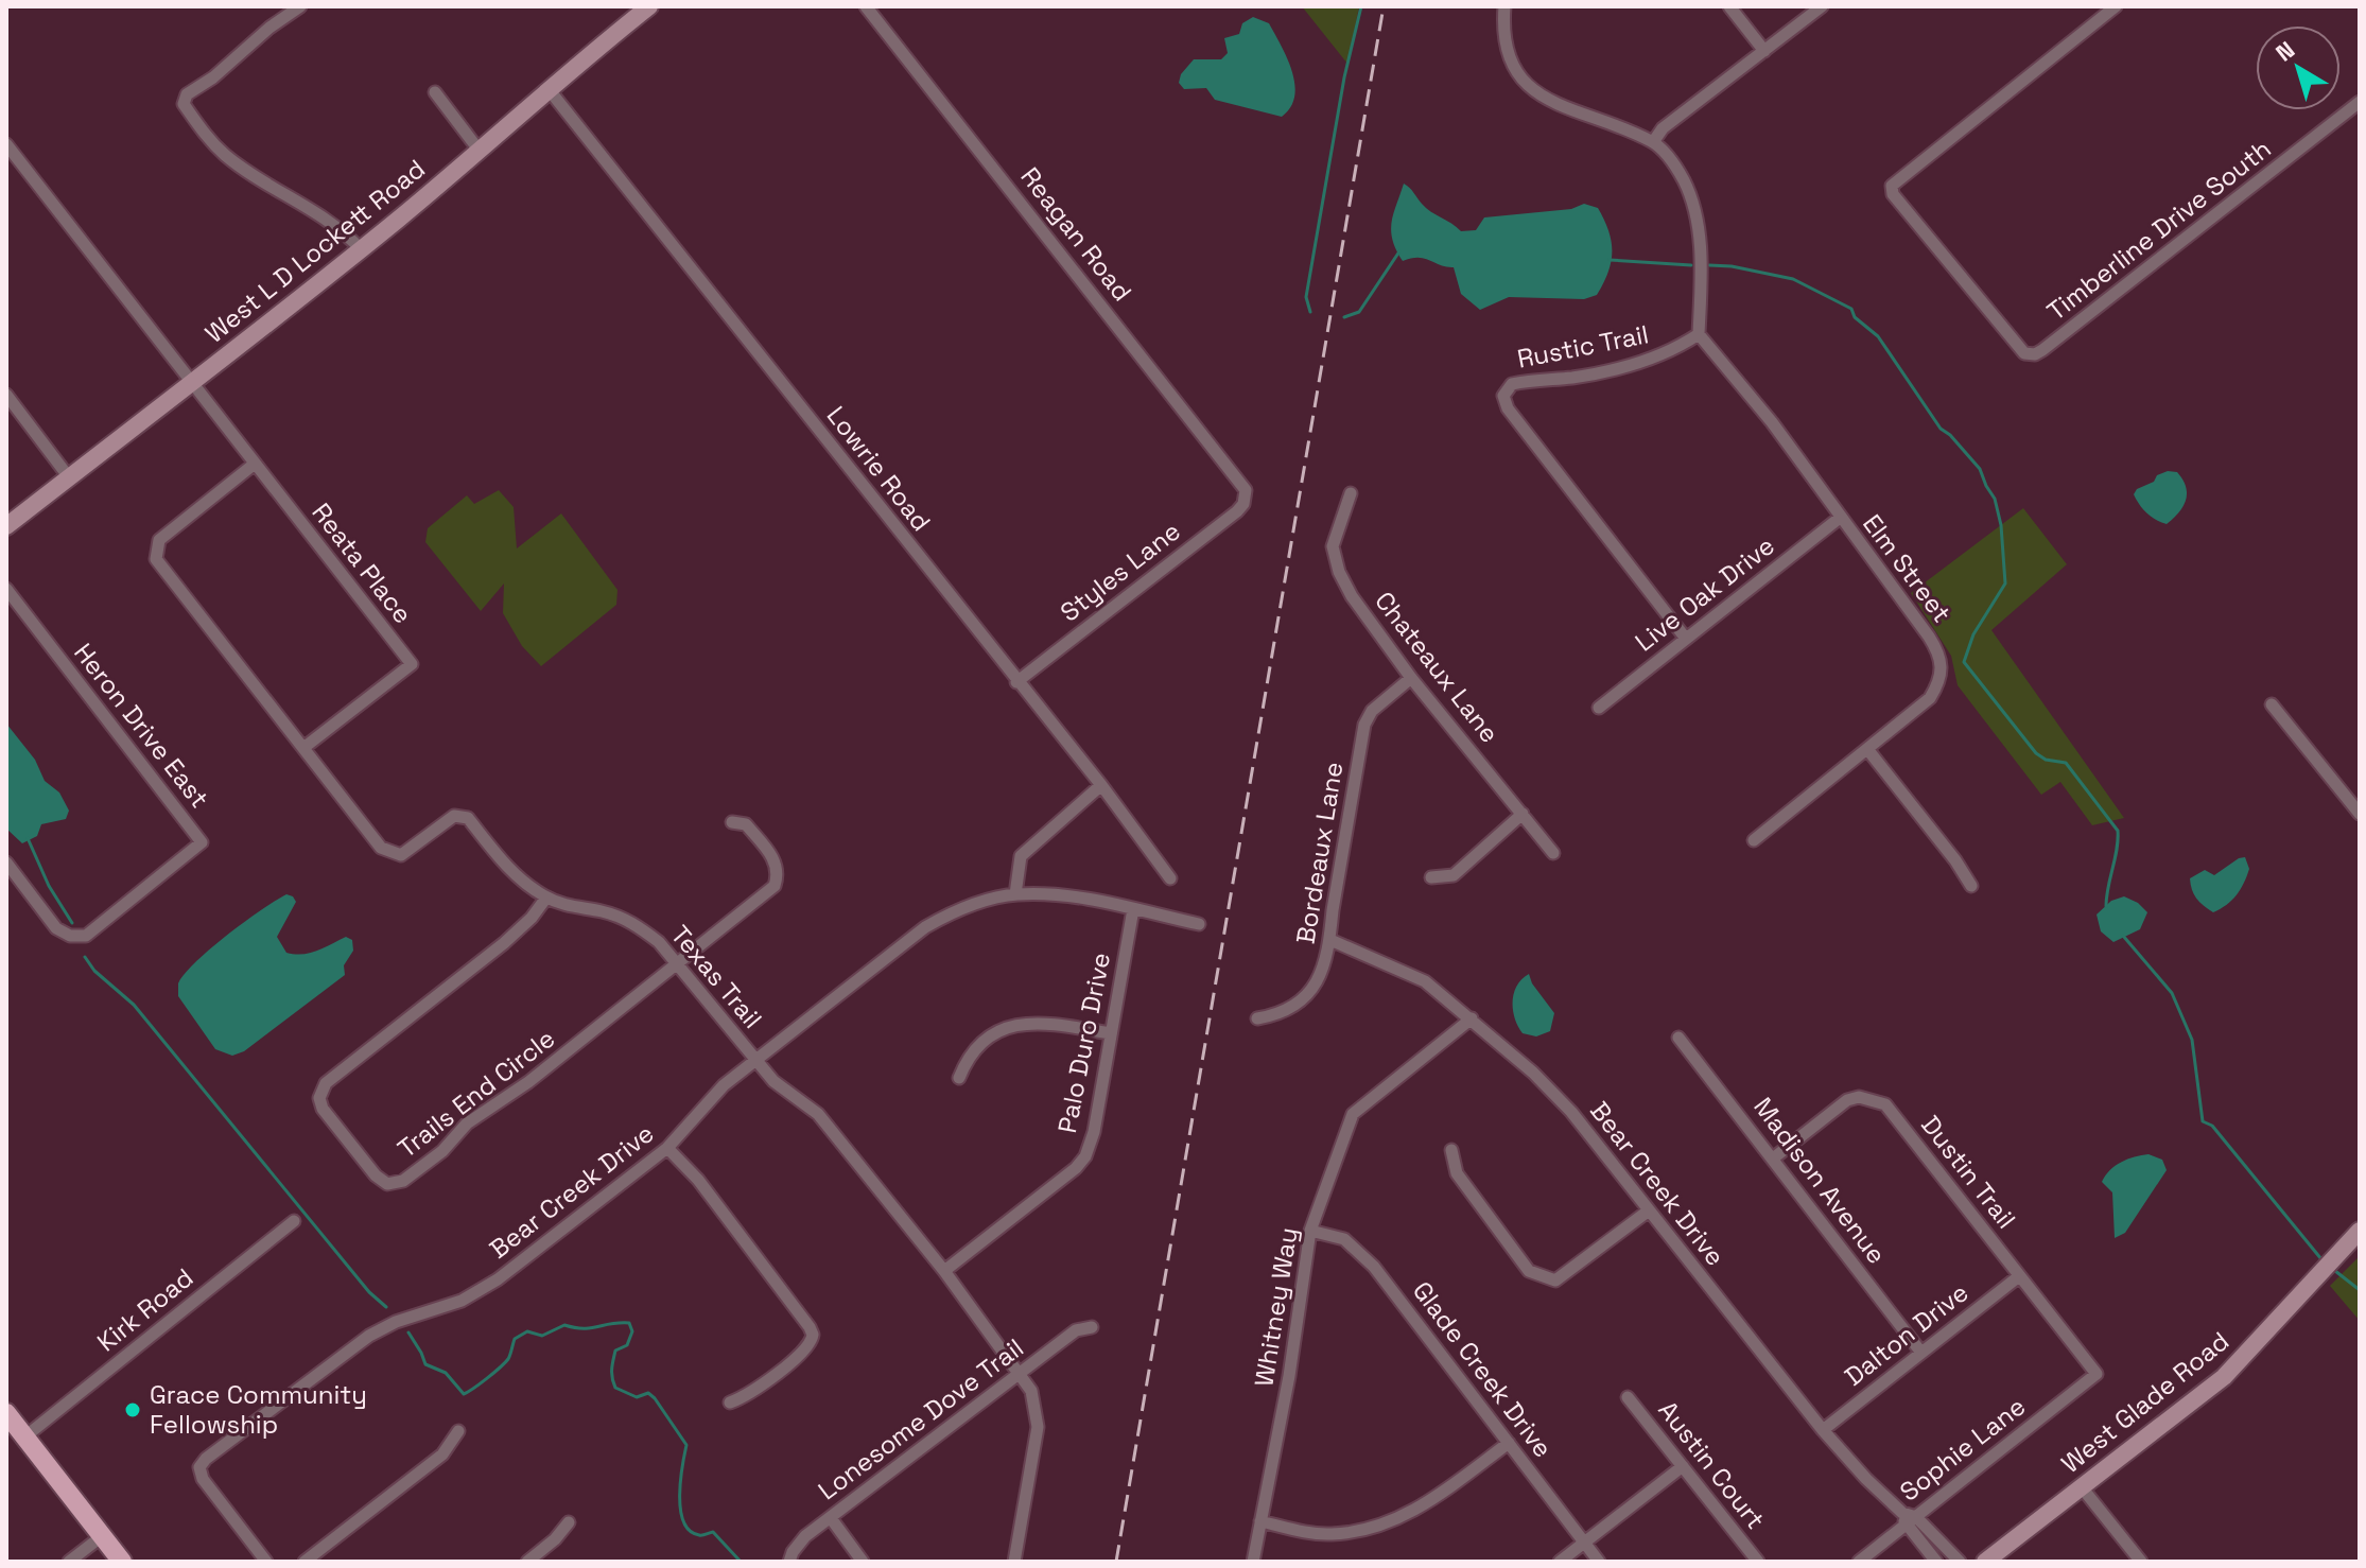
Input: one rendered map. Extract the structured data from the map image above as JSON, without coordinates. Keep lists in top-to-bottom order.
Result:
{
  "streets": {
    "main road": ["West L D Lockett Road", "West Glade Road"],
    "street": [
      "Timberline Drive South",
      "Reagan Road",
      "Rustic Trail",
      "Lowrie Road",
      "Reata Place",
      "Elm Street",
      "Styles Lane",
      "Live Oak Drive",
      "Chateaux Lane",
      "Heron Drive East",
      "Bordeaux Lane",
      "Texas Trail",
      "Palo Duro Drive",
      "Trails End Circle",
      "Dustin Trail",
      "Madison Avenue",
      "Bear Creek Drive",
      "Whitney Way",
      "Kirk Road",
      "Dalton Drive",
      "Glade Creek Drive",
      "Lonesome Dove Trail",
      "Sophie Lane",
      "Austin Court"
    ]
  },
  "crossings": [
    ["Reagan Road", "Styles Lane"],
    ["West L D Lockett Road", "Lowrie Road"],
    ["West L D Lockett Road", "Reata Place"],
    ["Rustic Trail", "Elm Street"],
    ["Rustic Trail", "Live Oak Drive"],
    ["Lowrie Road", "Styles Lane"],
    ["Reata Place", "Texas Trail"],
    ["Elm Street", "Live Oak Drive"],
    ["Chateaux Lane", "Bordeaux Lane"],
    ["Bordeaux Lane", "Bear Creek Drive"],
    ["Texas Trail", "Palo Duro Drive"],
    ["Texas Trail", "Trails End Circle"],
    ["Texas Trail", "Bear Creek Drive"],
    ["Texas Trail", "Lonesome Dove Trail"],
    ["Palo Duro Drive", "Bear Creek Drive"],
    ["Dustin Trail", "Madison Avenue"],
    ["Dustin Trail", "Dalton Drive"],
    ["Dustin Trail", "Sophie Lane"],
    ["Madison Avenue", "Dalton Drive"],
    ["Bear Creek Drive", "Whitney Way"],
    ["Bear Creek Drive", "Dalton Drive"],
    ["Bear Creek Drive", "Sophie Lane"],
    ["Whitney Way", "Glade Creek Drive"]
  ],
  "places": ["Grace Community Fellowship"],
  "north": "top left"
}
